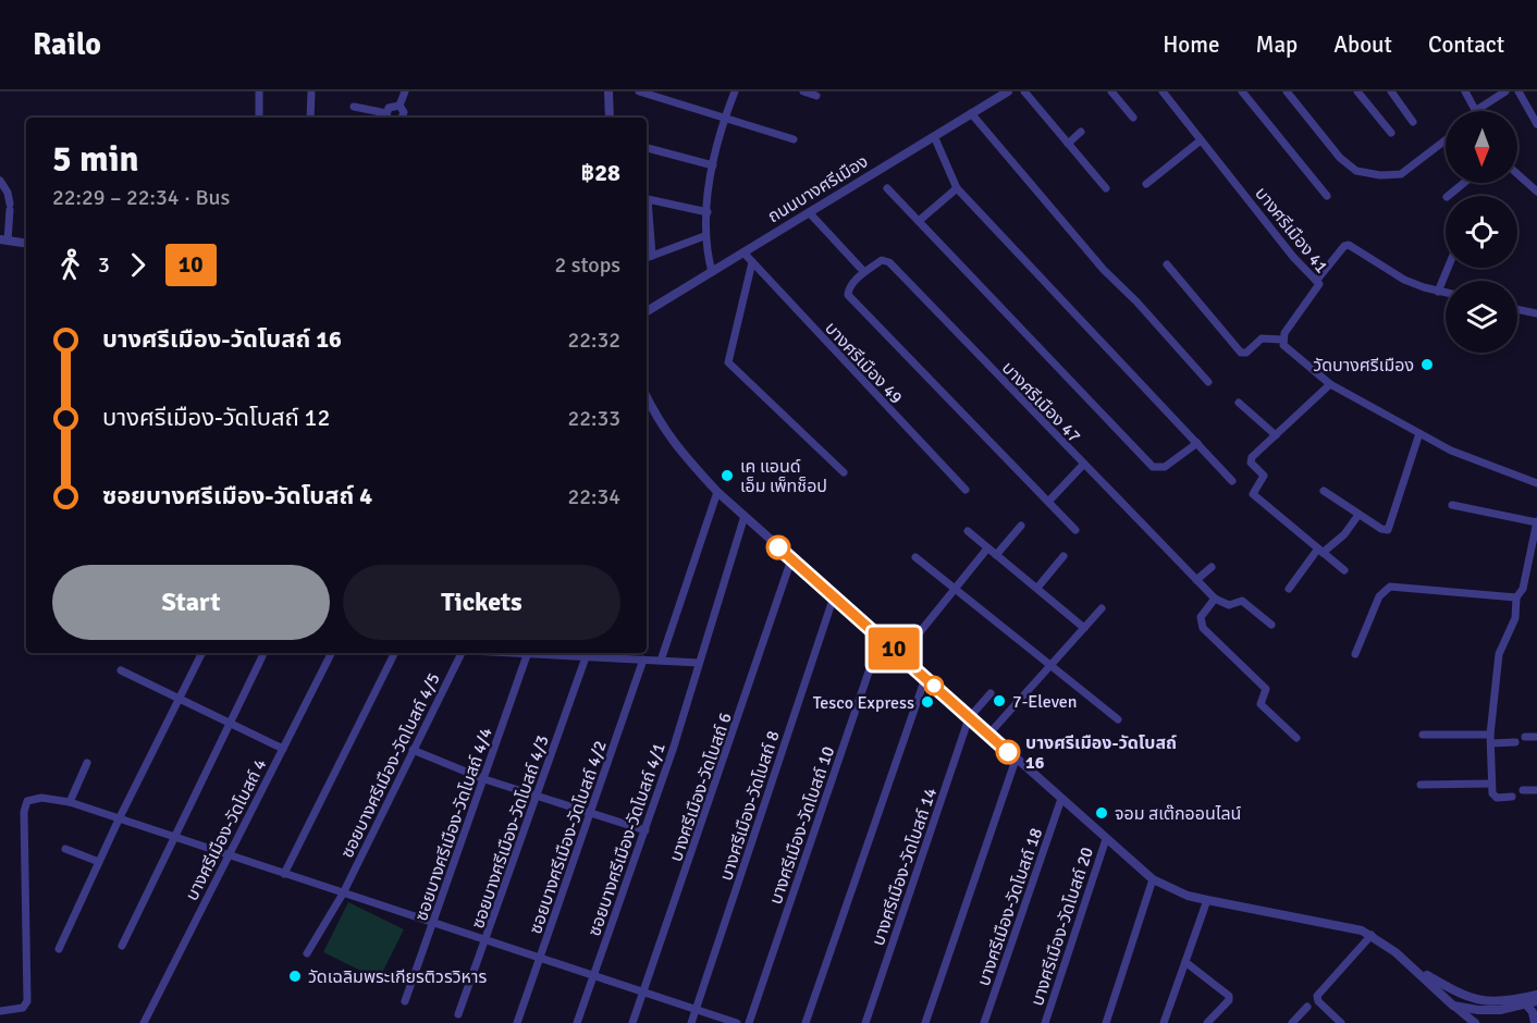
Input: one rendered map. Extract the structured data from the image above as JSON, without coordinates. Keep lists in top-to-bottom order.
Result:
{
  "streets": {
    "street": [
      "ถนนบางศรีเมือง",
      "บางศรีเมือง 41",
      "บางศรีเมือง 49",
      "บางศรีเมือง 47",
      "ซอยบางศรีเมือง-วัดโบสถ์ 4/5",
      "บางศรีเมือง-วัดโบสถ์ 6",
      "บางศรีเมือง-วัดโบสถ์ 8",
      "ซอยบางศรีเมือง-วัดโบสถ์ 4/4",
      "บางศรีเมือง-วัดโบสถ์ 10",
      "บางศรีเมือง-วัดโบสถ์ 4",
      "ซอยบางศรีเมือง-วัดโบสถ์ 4/3",
      "ซอยบางศรีเมือง-วัดโบสถ์ 4/2",
      "ซอยบางศรีเมือง-วัดโบสถ์ 4/1",
      "บางศรีเมือง-วัดโบสถ์ 14",
      "บางศรีเมือง-วัดโบสถ์ 18",
      "บางศรีเมือง-วัดโบสถ์ 20"
    ]
  },
  "crossings": [
    ["ถนนบางศรีเมือง", "บางศรีเมือง 49"]
  ],
  "places": [
    "วัดบางศรีเมือง",
    "เค แอนด์ เอ็ม เพ็ทช็อป",
    "7-Eleven",
    "Tesco Express",
    "บางศรีเมือง-วัดโบสถ์ 16",
    "จอม สเต๊กออนไลน์",
    "วัดเฉลิมพระเกียรติวรวิหาร"
  ],
  "lines": ["bus line 10"],
  "north": "bottom",
  "page": {
    "header": "Railo",
    "nav": [
      "Home",
      "Map",
      "About",
      "Contact"
    ],
    "on_map": "10",
    "heading": ["5 min", "22:29 – 22:34 · Bus", "฿28"],
    "legs": ["3", "10", "2 stops"],
    "list": [
      {
        "name": "บางศรีเมือง-วัดโบสถ์ 16",
        "value": "22:32"
      },
      {
        "name": "บางศรีเมือง-วัดโบสถ์ 12",
        "value": "22:33"
      },
      {
        "name": "ซอยบางศรีเมือง-วัดโบสถ์ 4",
        "value": "22:34"
      }
    ],
    "buttons": ["Start", "Tickets"]
  }
}
